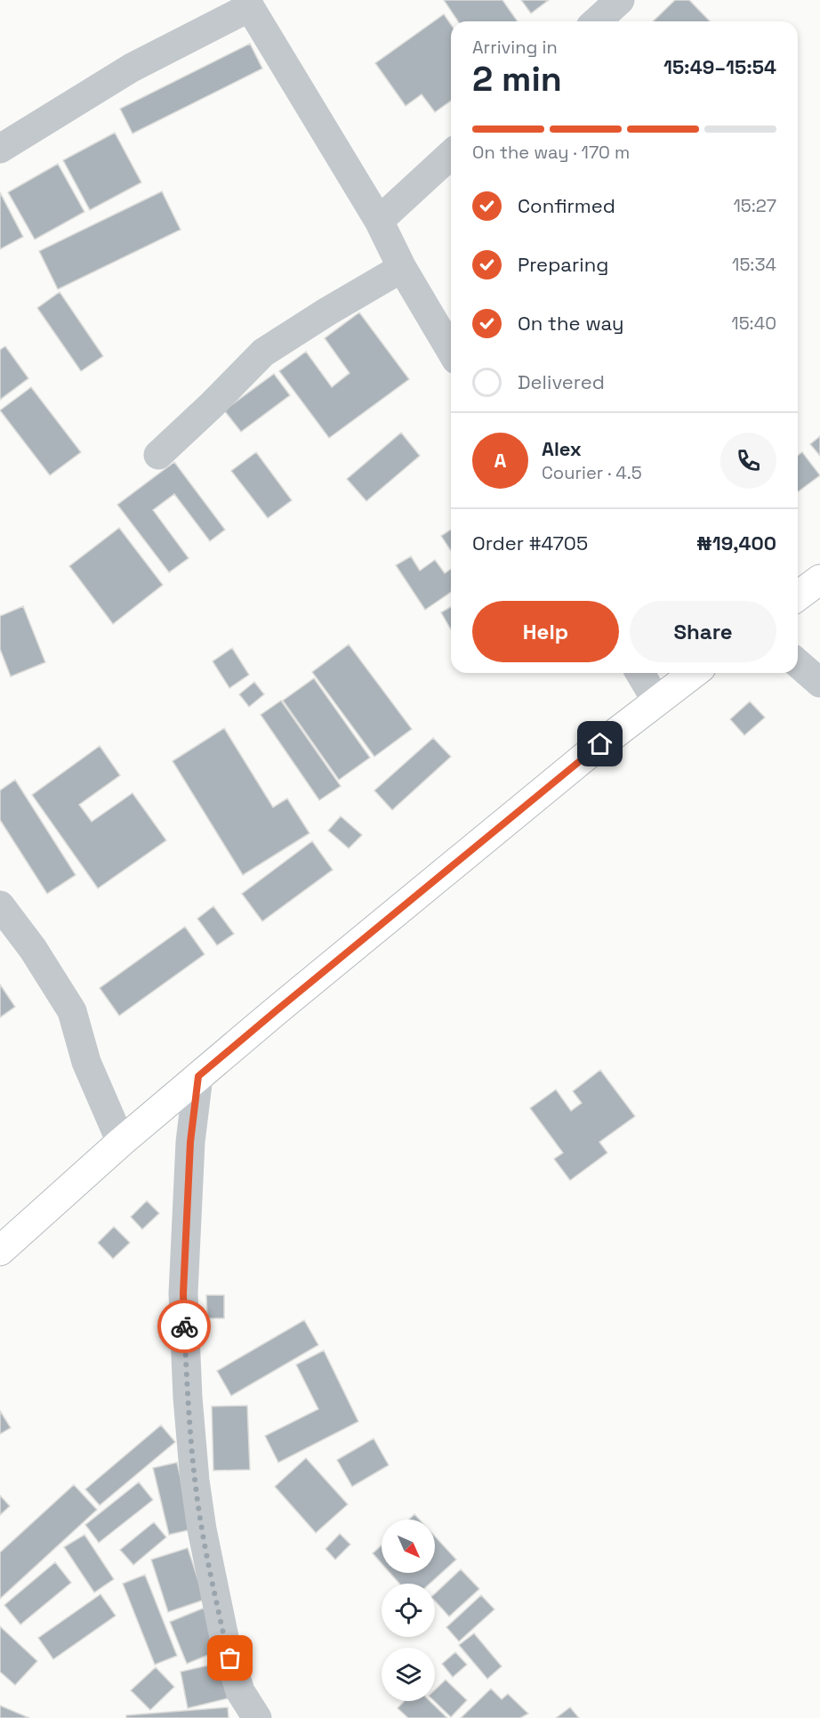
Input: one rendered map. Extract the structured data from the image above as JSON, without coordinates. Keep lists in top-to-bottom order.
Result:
{
  "north": "bottom right",
  "page": {
    "heading": ["2 min", "Arriving in", "15:49–15:54"],
    "panel": [
      "Alex",
      "Courier · 4.5",
      "Order #4705",
      "₦19,400"
    ],
    "bar": "On the way · 170 m",
    "list": [
      ["Confirmed", "15:27"],
      ["Preparing", "15:34"],
      ["On the way", "15:40"],
      "Delivered"
    ],
    "round": "A",
    "buttons": ["Help", "Share"]
  }
}
